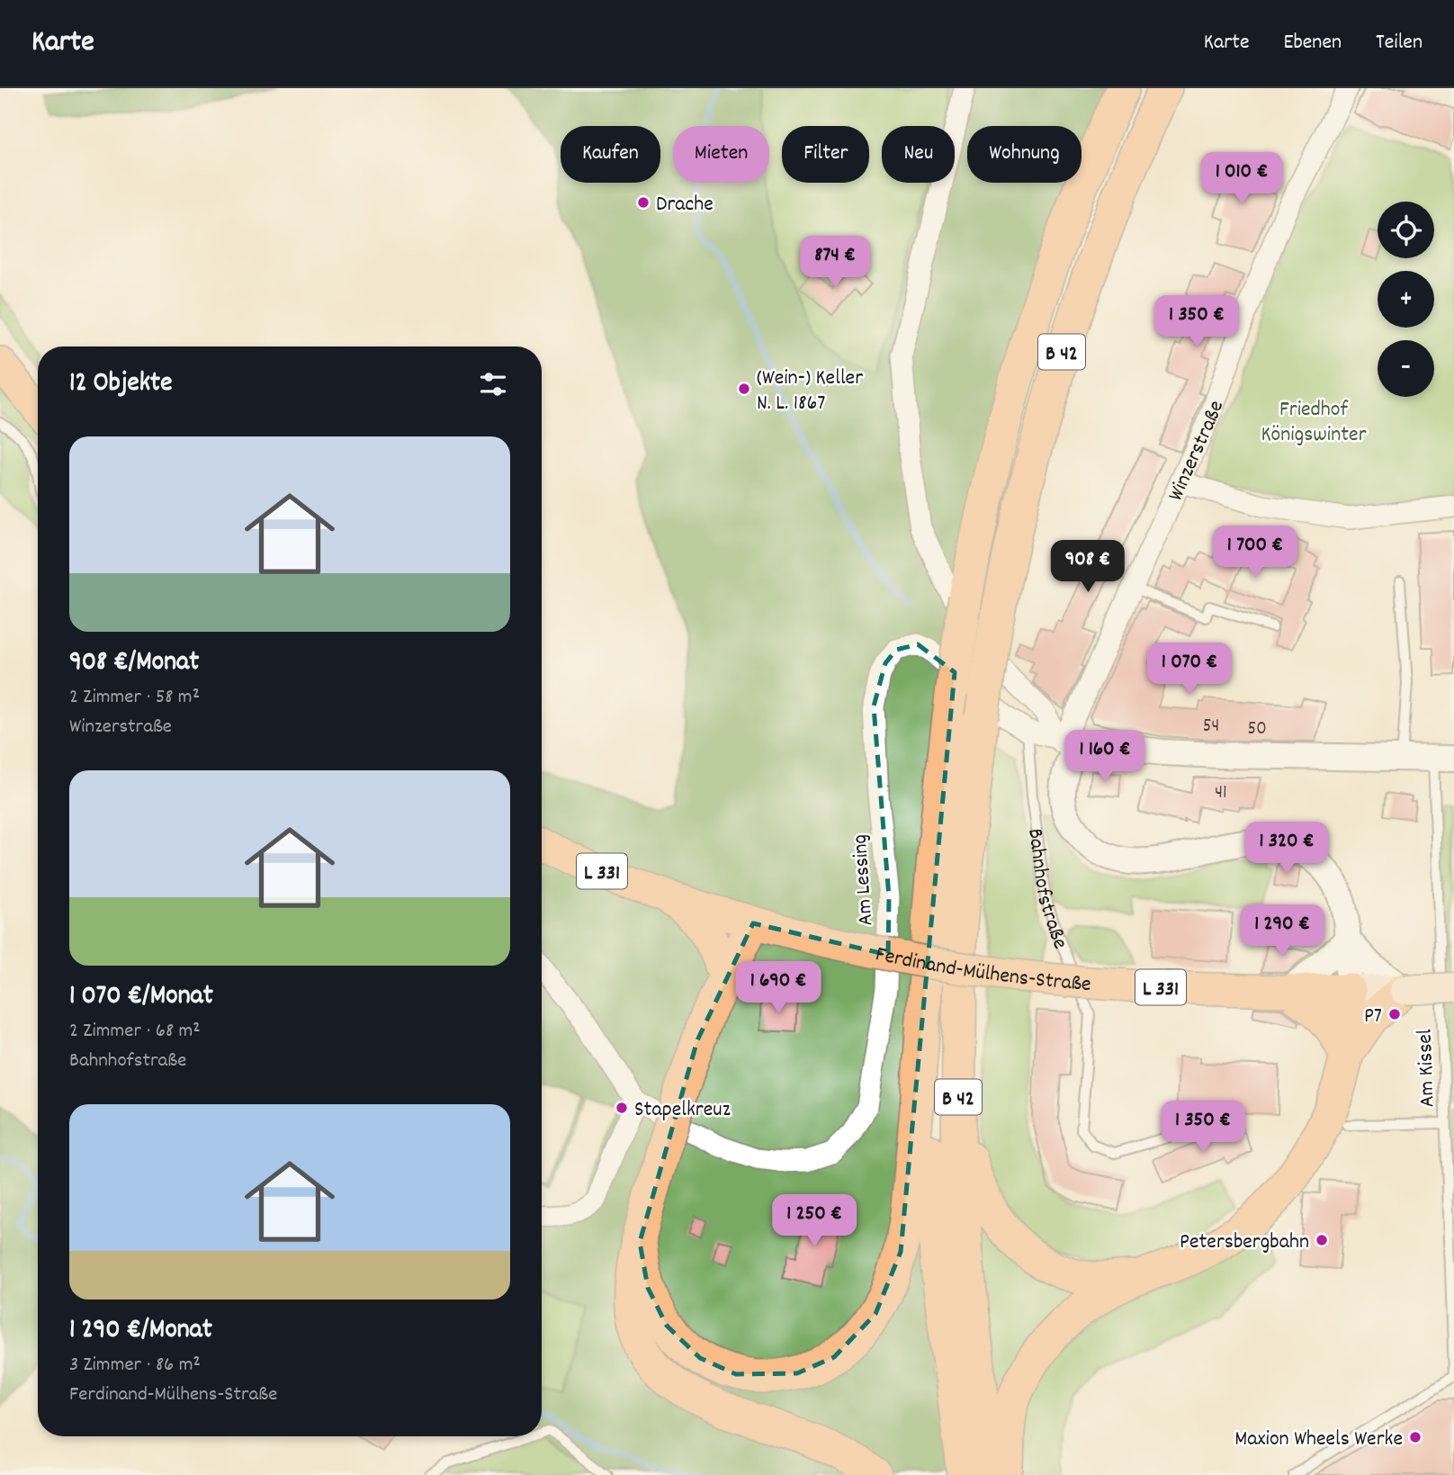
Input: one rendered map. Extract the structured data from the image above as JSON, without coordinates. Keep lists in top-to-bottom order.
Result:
{
  "streets": {
    "highway": ["B 42"],
    "main road": ["L 331", "Ferdinand-Mülhens-Straße"],
    "street": ["Winzerstraße", "Am Lessing"],
    "lane": ["Bahnhofstraße", "Am Kissel"]
  },
  "crossings": [
    ["B 42", "Ferdinand-Mülhens-Straße"],
    ["Winzerstraße", "Am Lessing"],
    ["Winzerstraße", "Ferdinand-Mülhens-Straße"],
    ["Am Lessing", "Bahnhofstraße"]
  ],
  "parks": ["Friedhof Königswinter"],
  "places": [
    "Drache",
    "(Wein-) Keller N. L. 1867",
    "P7",
    "Stapelkreuz",
    "Petersbergbahn",
    "Maxion Wheels Werke"
  ],
  "house_numbers": ["54", "50", "41"],
  "page": {
    "header": "Karte",
    "nav": ["Karte", "Ebenen", "Teilen"],
    "chip": [
      "Kaufen",
      "Mieten",
      "Filter",
      "Neu",
      "Wohnung"
    ],
    "price": [
      "1 010 €",
      "874 €",
      "1 350 €",
      "1 700 €",
      "908 €",
      "1 070 €",
      "1 160 €",
      "1 320 €",
      "1 290 €",
      "1 690 €",
      "1 350 €",
      "1 250 €"
    ],
    "map_buttons": ["+", "−"],
    "heading": "12 Objekte",
    "list": [
      {
        "name": "908 €/Monat",
        "note": "2 Zimmer · 58 m² · Winzerstraße"
      },
      {
        "name": "1 070 €/Monat",
        "note": "2 Zimmer · 68 m² · Bahnhofstraße"
      },
      {
        "name": "1 290 €/Monat",
        "note": "3 Zimmer · 86 m² · Ferdinand-Mülhens-Straße"
      }
    ]
  }
}
